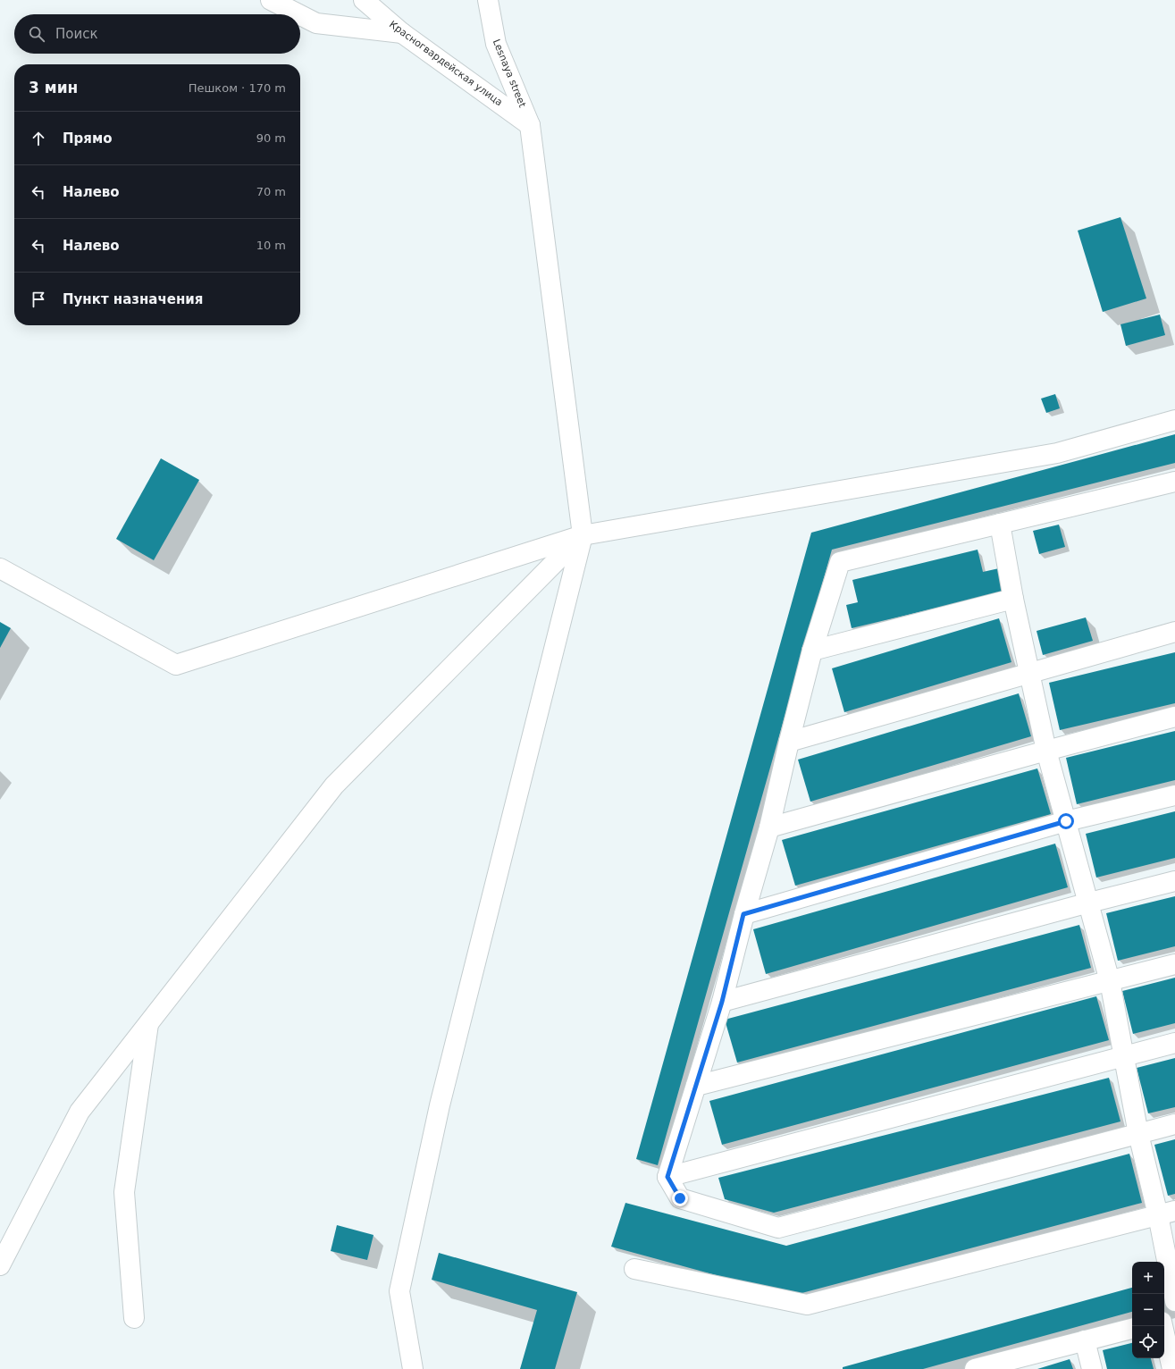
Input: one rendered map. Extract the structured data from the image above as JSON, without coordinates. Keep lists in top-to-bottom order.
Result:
{
  "streets": {
    "street": ["Красногвардейская улица", "Lesnaya street"]
  },
  "crossings": [
    ["Красногвардейская улица", "Lesnaya street"]
  ],
  "page": {
    "search": "Поиск",
    "heading": ["3 мин", "Пешком · 170 m"],
    "list": [
      ["Прямо", "90 m"],
      ["Налево", "70 m"],
      ["Налево", "10 m"],
      "Пункт назначения"
    ],
    "map_buttons": ["+", "−"]
  }
}
